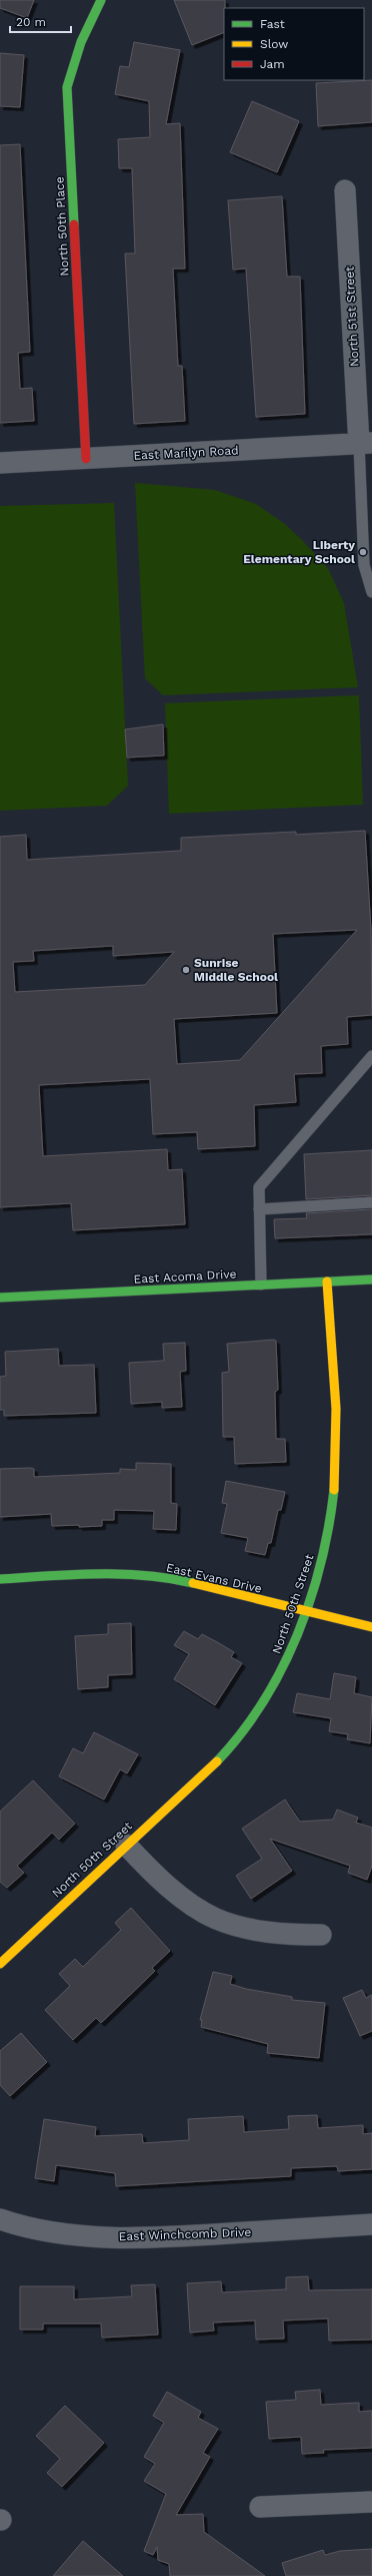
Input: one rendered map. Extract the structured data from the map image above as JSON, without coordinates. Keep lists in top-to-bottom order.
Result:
{
  "streets": {
    "street": [
      "North 50th Place",
      "North 51st Street",
      "East Marilyn Road",
      "East Acoma Drive",
      "East Evans Drive",
      "North 50th Street",
      "East Winchcomb Drive"
    ]
  },
  "crossings": [
    ["North 50th Place", "East Marilyn Road"],
    ["North 51st Street", "East Marilyn Road"],
    ["East Acoma Drive", "North 50th Street"],
    ["East Evans Drive", "North 50th Street"]
  ],
  "places": ["Liberty Elementary School", "Sunrise Middle School"],
  "legend": ["Fast", "Slow", "Jam"],
  "scale_bar": "20 m"
}
